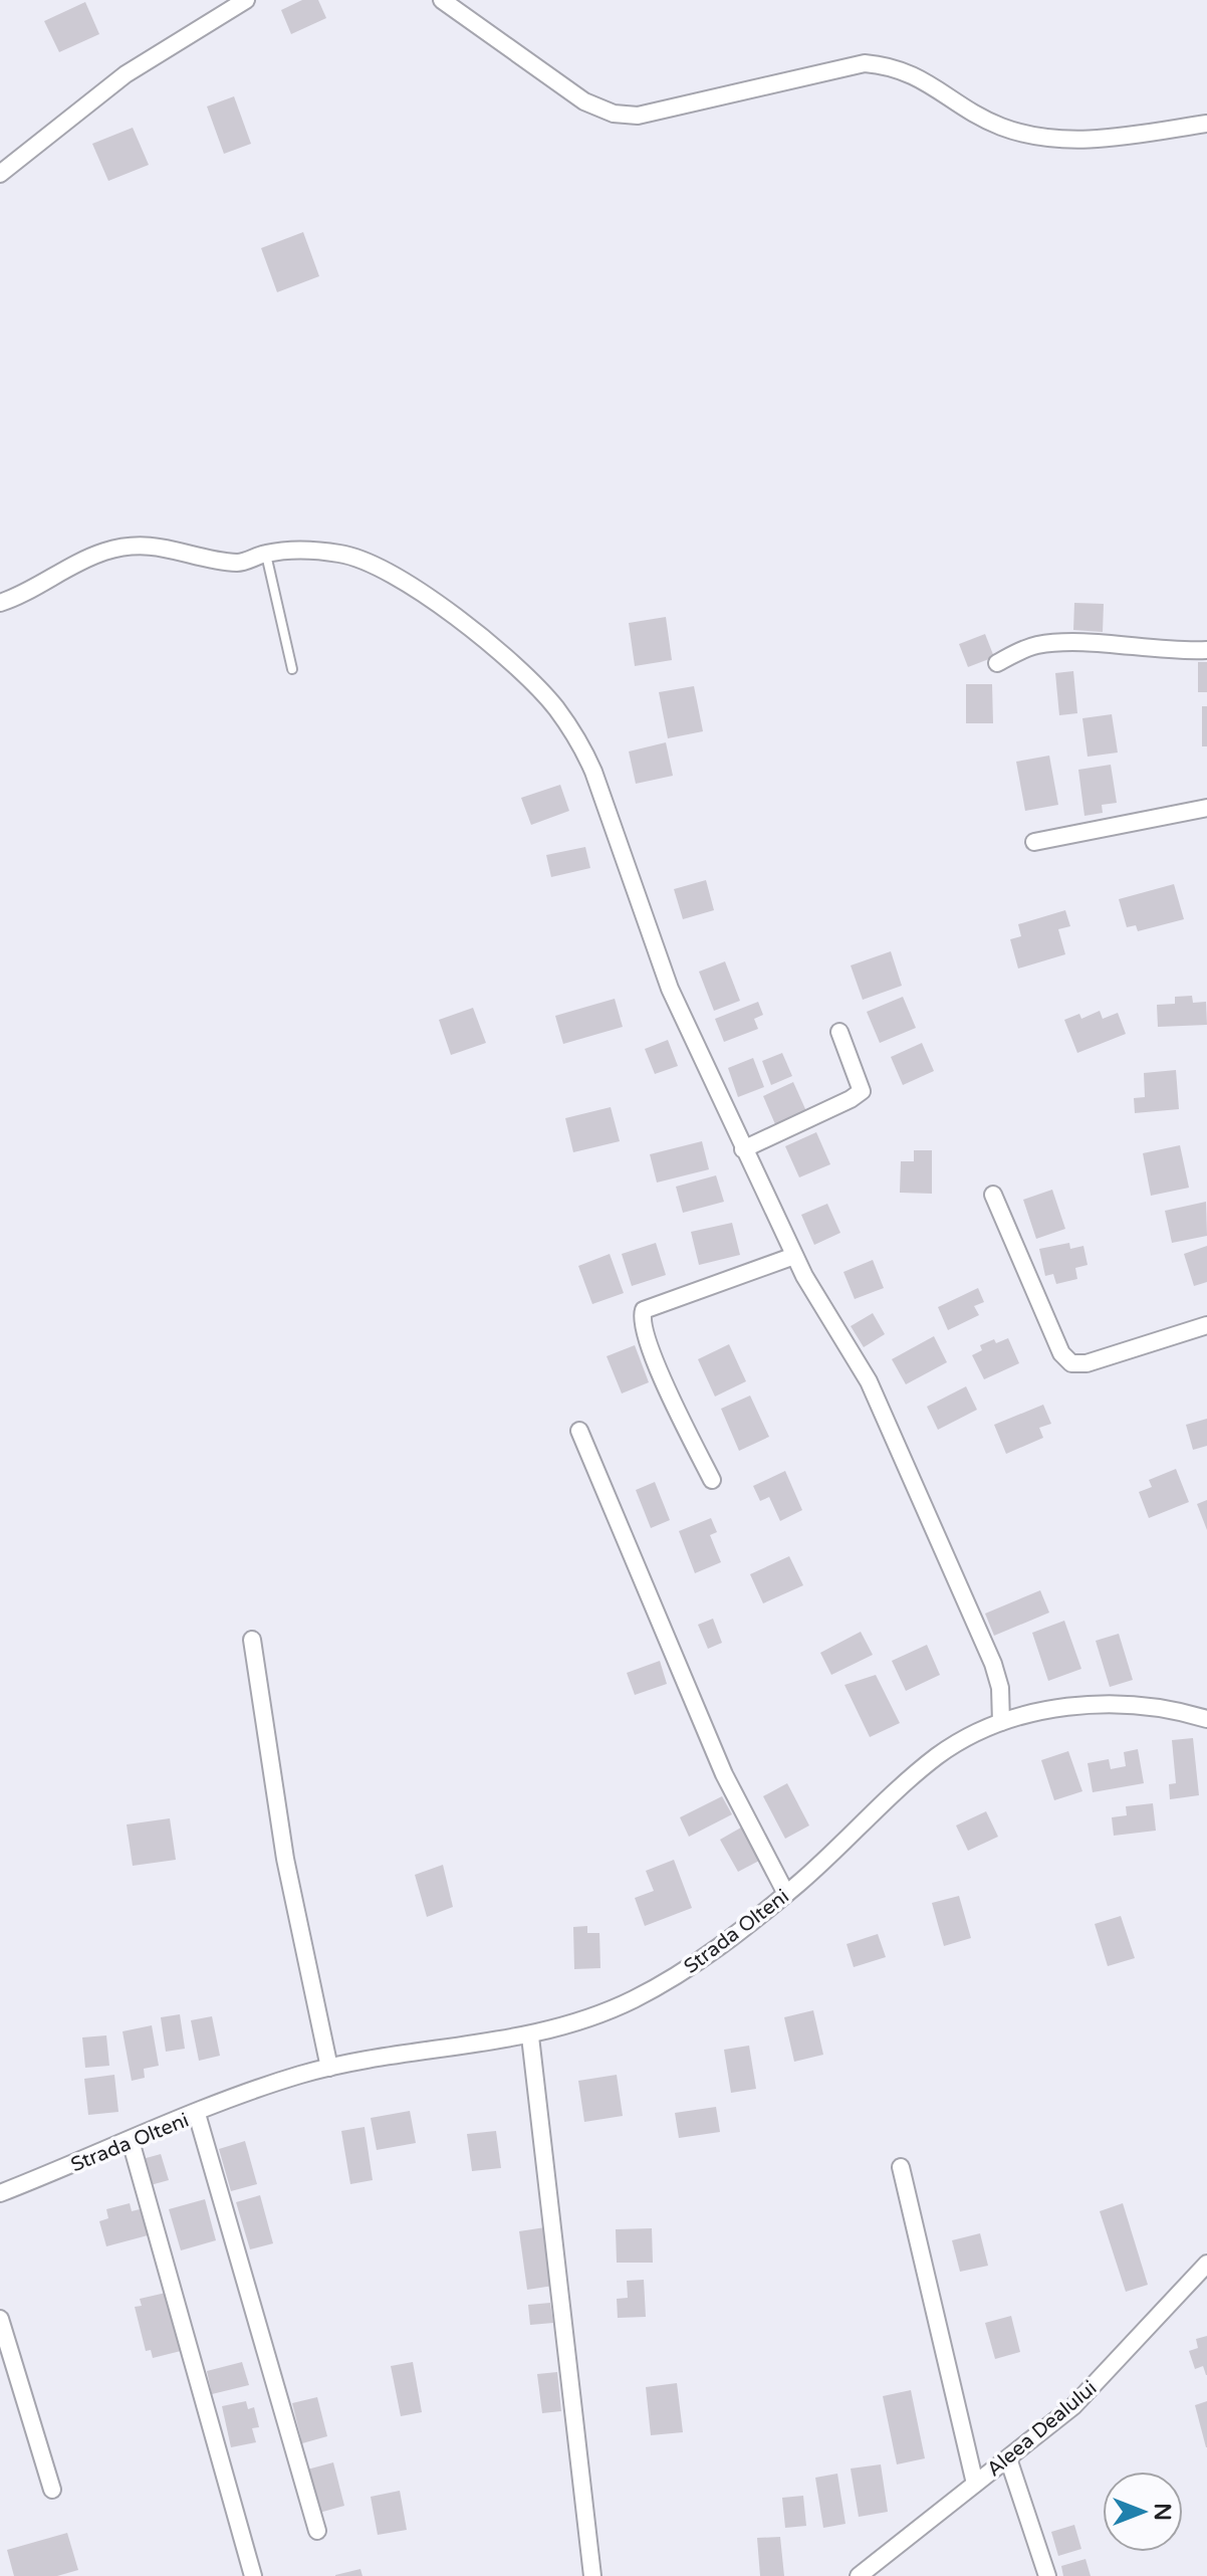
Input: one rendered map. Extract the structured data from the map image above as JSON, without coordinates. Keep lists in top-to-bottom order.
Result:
{
  "streets": {
    "street": ["Strada Olteni", "Aleea Dealului"]
  },
  "north": "right"
}
